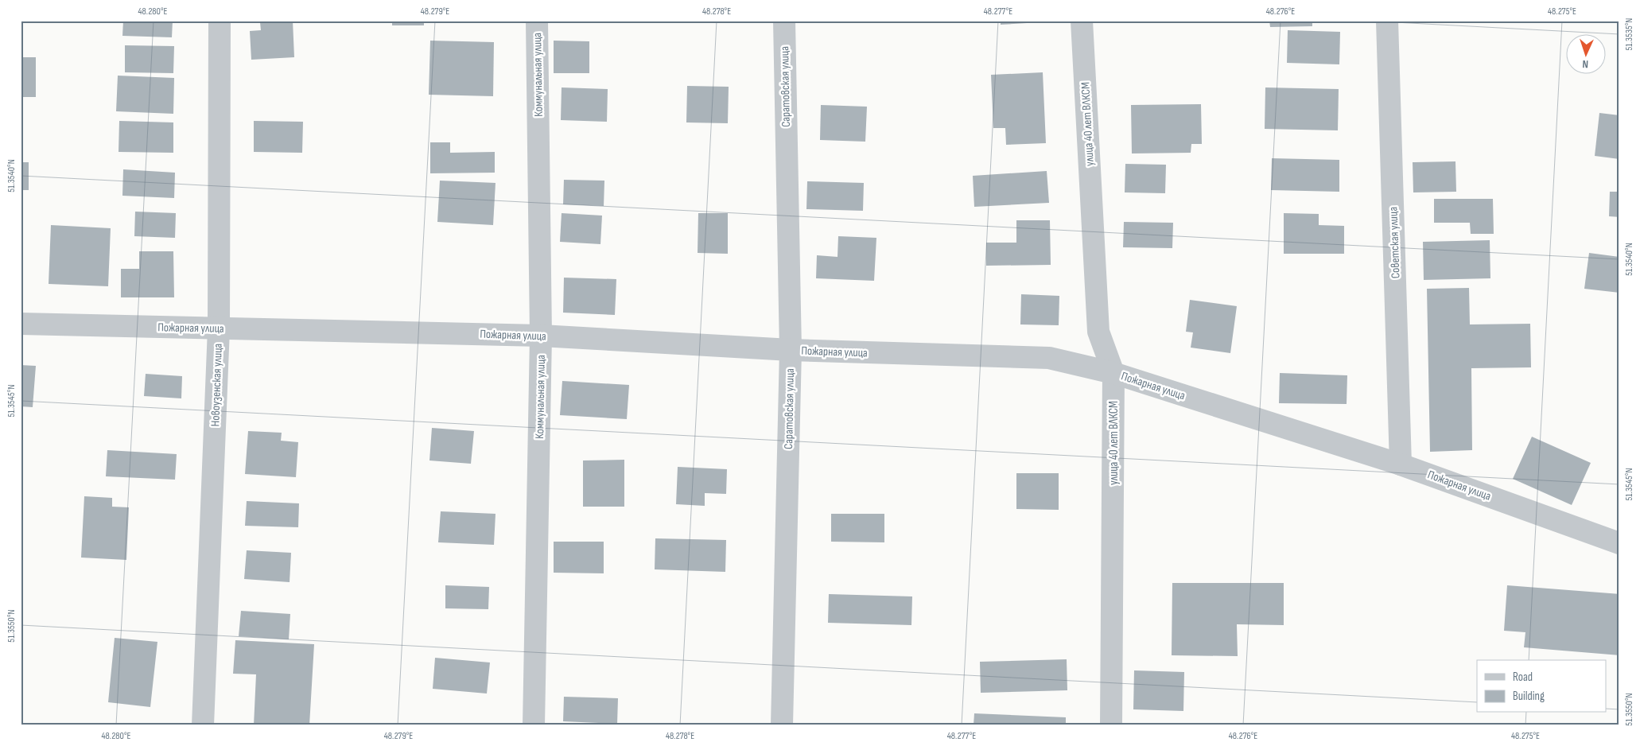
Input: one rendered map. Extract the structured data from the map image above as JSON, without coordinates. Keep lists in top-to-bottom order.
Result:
{
  "streets": {
    "street": [
      "Коммунальная улица",
      "Саратовская улица",
      "улица 40 лет ВЛКСМ",
      "Советская улица",
      "Пожарная улица",
      "Новоузенская улица"
    ]
  },
  "crossings": [
    ["Коммунальная улица", "Пожарная улица"],
    ["Саратовская улица", "Пожарная улица"],
    ["улица 40 лет ВЛКСМ", "Пожарная улица"],
    ["Советская улица", "Пожарная улица"],
    ["Пожарная улица", "Новоузенская улица"]
  ],
  "legend": ["Road", "Building"],
  "north": "bottom",
  "coordinates": [
    "48.280°E",
    "48.279°E",
    "48.278°E",
    "48.277°E",
    "48.276°E",
    "48.275°E",
    "51.3535°N",
    "51.3540°N",
    "51.3545°N",
    "51.3550°N"
  ]
}
